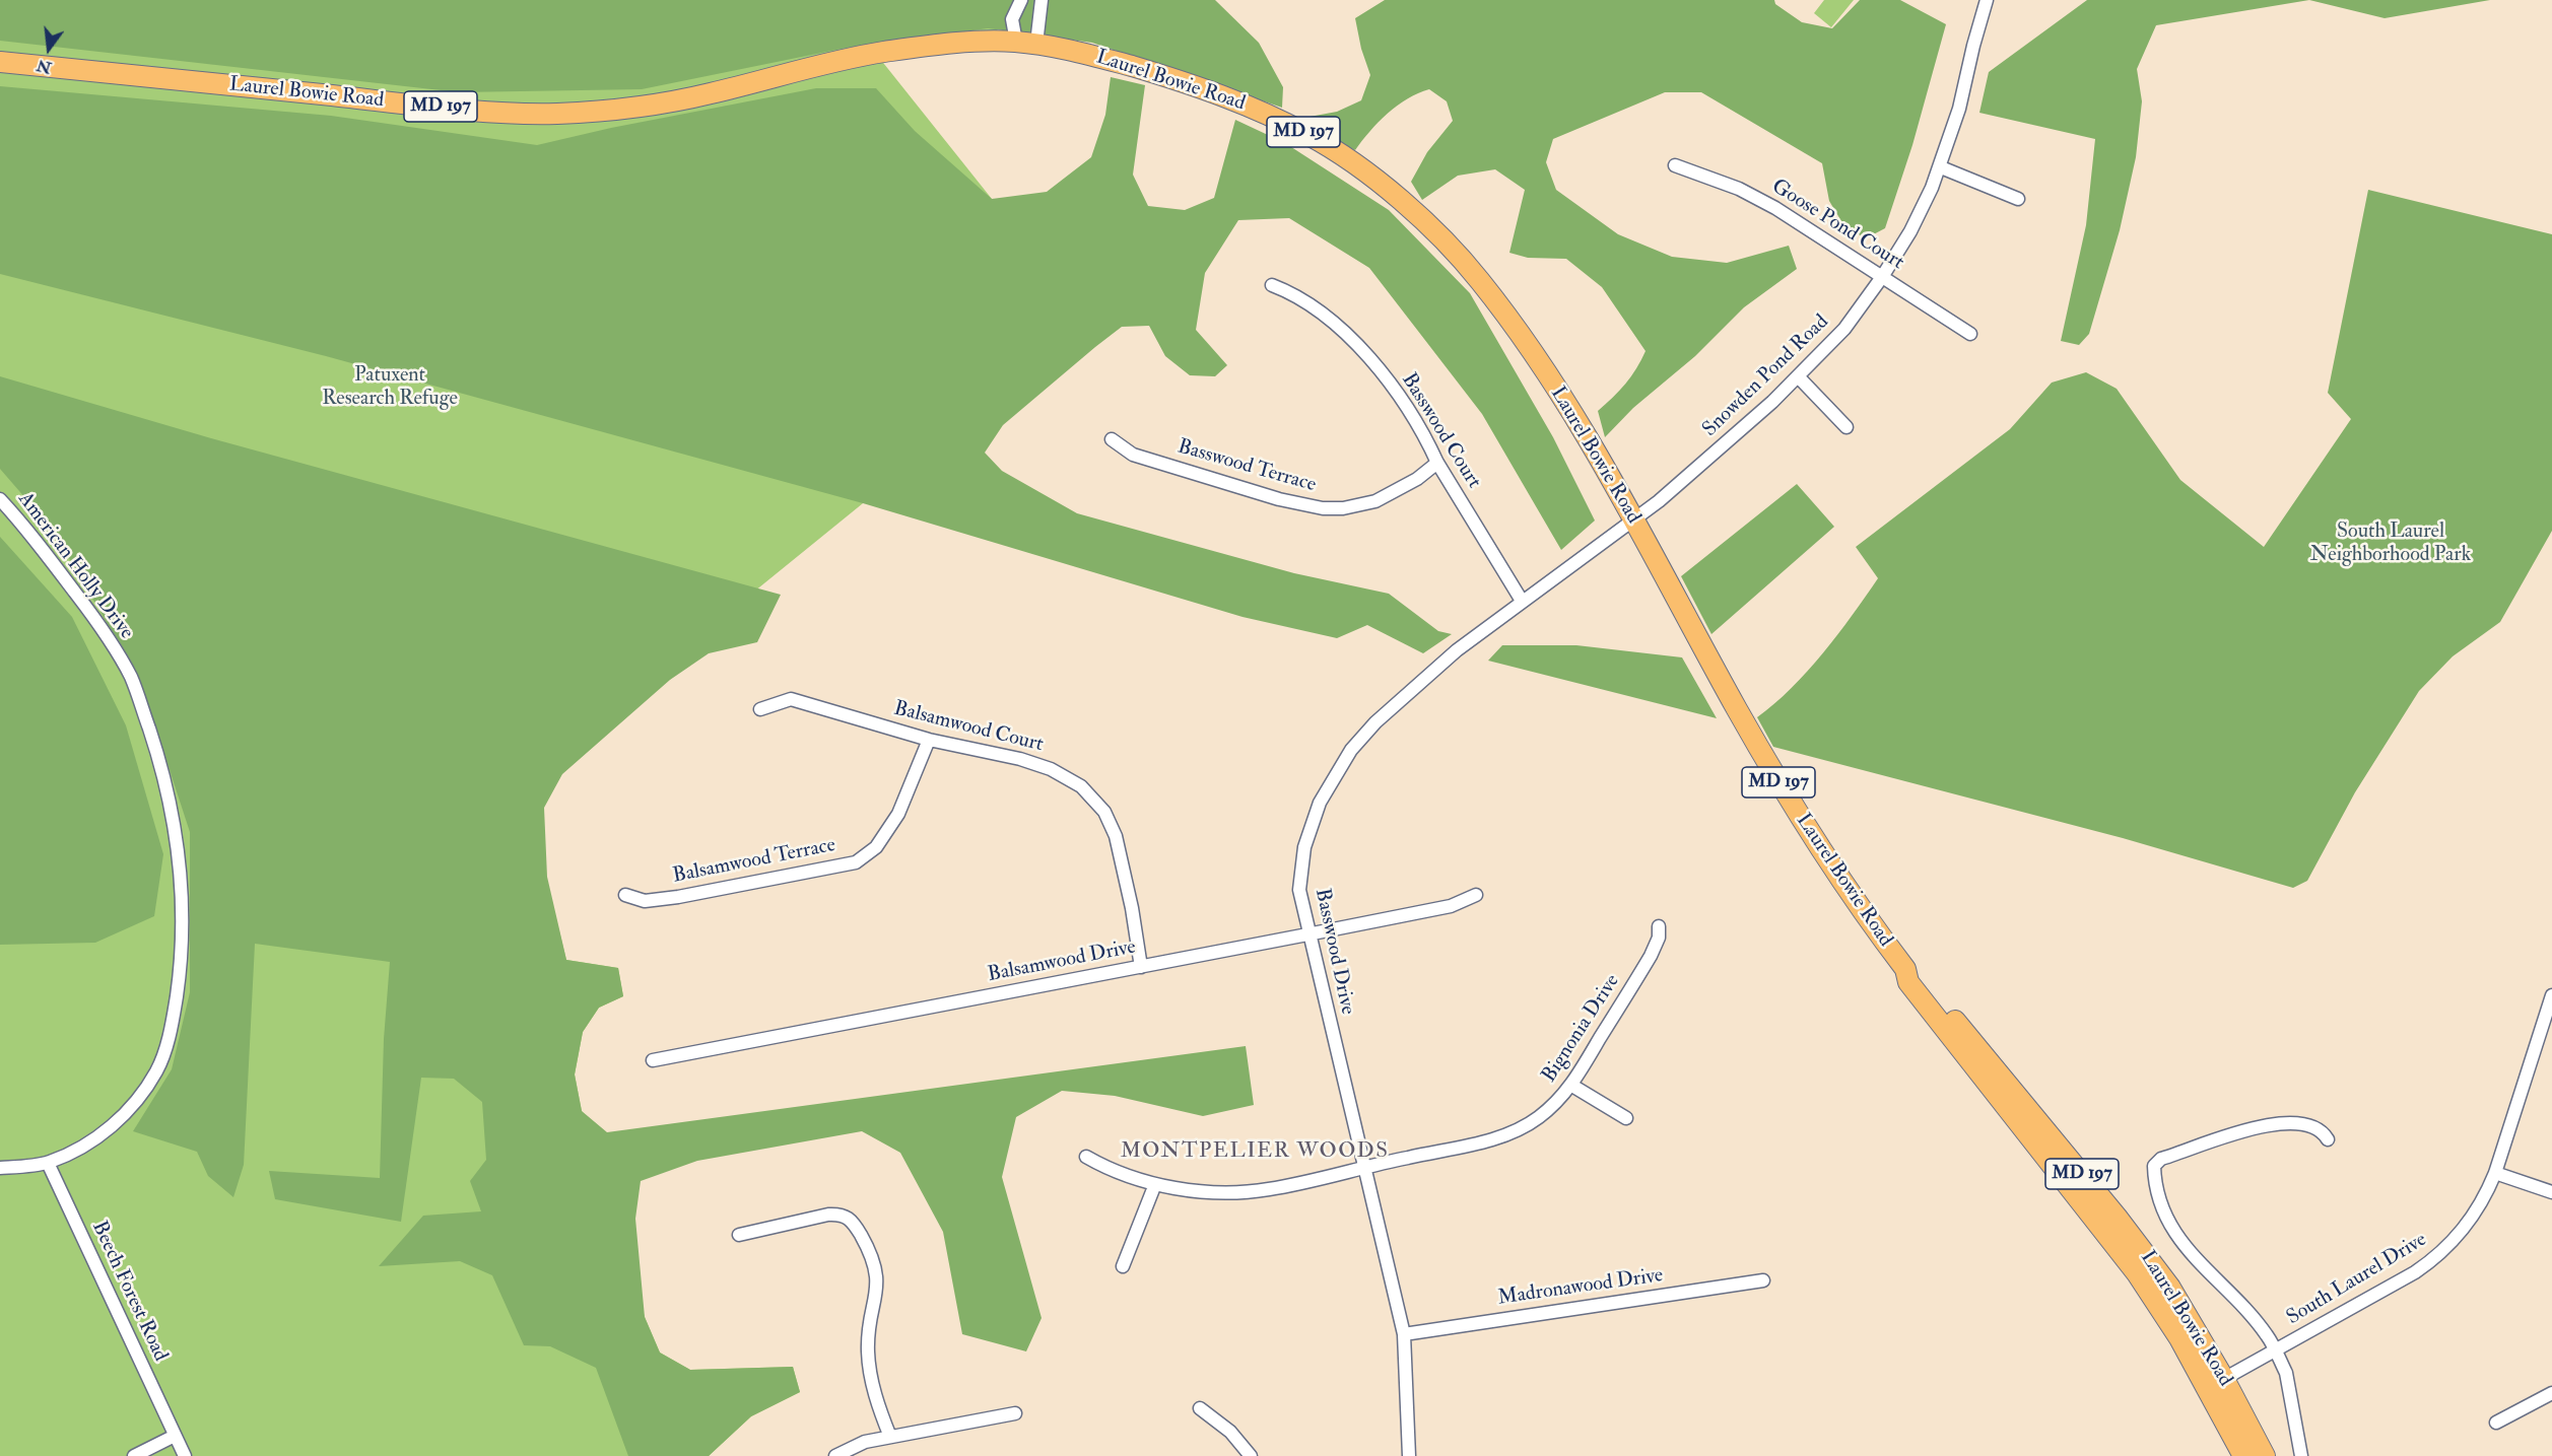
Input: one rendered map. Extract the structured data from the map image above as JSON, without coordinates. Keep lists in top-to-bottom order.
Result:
{
  "streets": {
    "main road": ["Laurel Bowie Road", "MD 197"],
    "street": [
      "Goose Pond Court",
      "Snowden Pond Road",
      "Basswood Court",
      "Basswood Terrace",
      "American Holly Drive",
      "Balsamwood Court",
      "Balsamwood Terrace",
      "Basswood Drive",
      "Balsamwood Drive",
      "Bignonia Drive",
      "South Laurel Drive",
      "Madronawood Drive",
      "Beech Forest Road"
    ]
  },
  "crossings": [
    ["Laurel Bowie Road", "Snowden Pond Road"],
    ["Laurel Bowie Road", "Basswood Drive"],
    ["Laurel Bowie Road", "South Laurel Drive"],
    ["Goose Pond Court", "Snowden Pond Road"],
    ["Snowden Pond Road", "Basswood Drive"],
    ["Basswood Court", "Basswood Terrace"],
    ["Basswood Court", "Basswood Drive"],
    ["American Holly Drive", "Beech Forest Road"],
    ["Balsamwood Court", "Balsamwood Terrace"],
    ["Balsamwood Court", "Balsamwood Drive"],
    ["Basswood Drive", "Balsamwood Drive"],
    ["Basswood Drive", "Bignonia Drive"],
    ["Basswood Drive", "Madronawood Drive"]
  ],
  "districts": ["MONTPELIER WOODS"],
  "parks": ["Patuxent Research Refuge", "South Laurel Neighborhood Park"],
  "north": "bottom"
}
